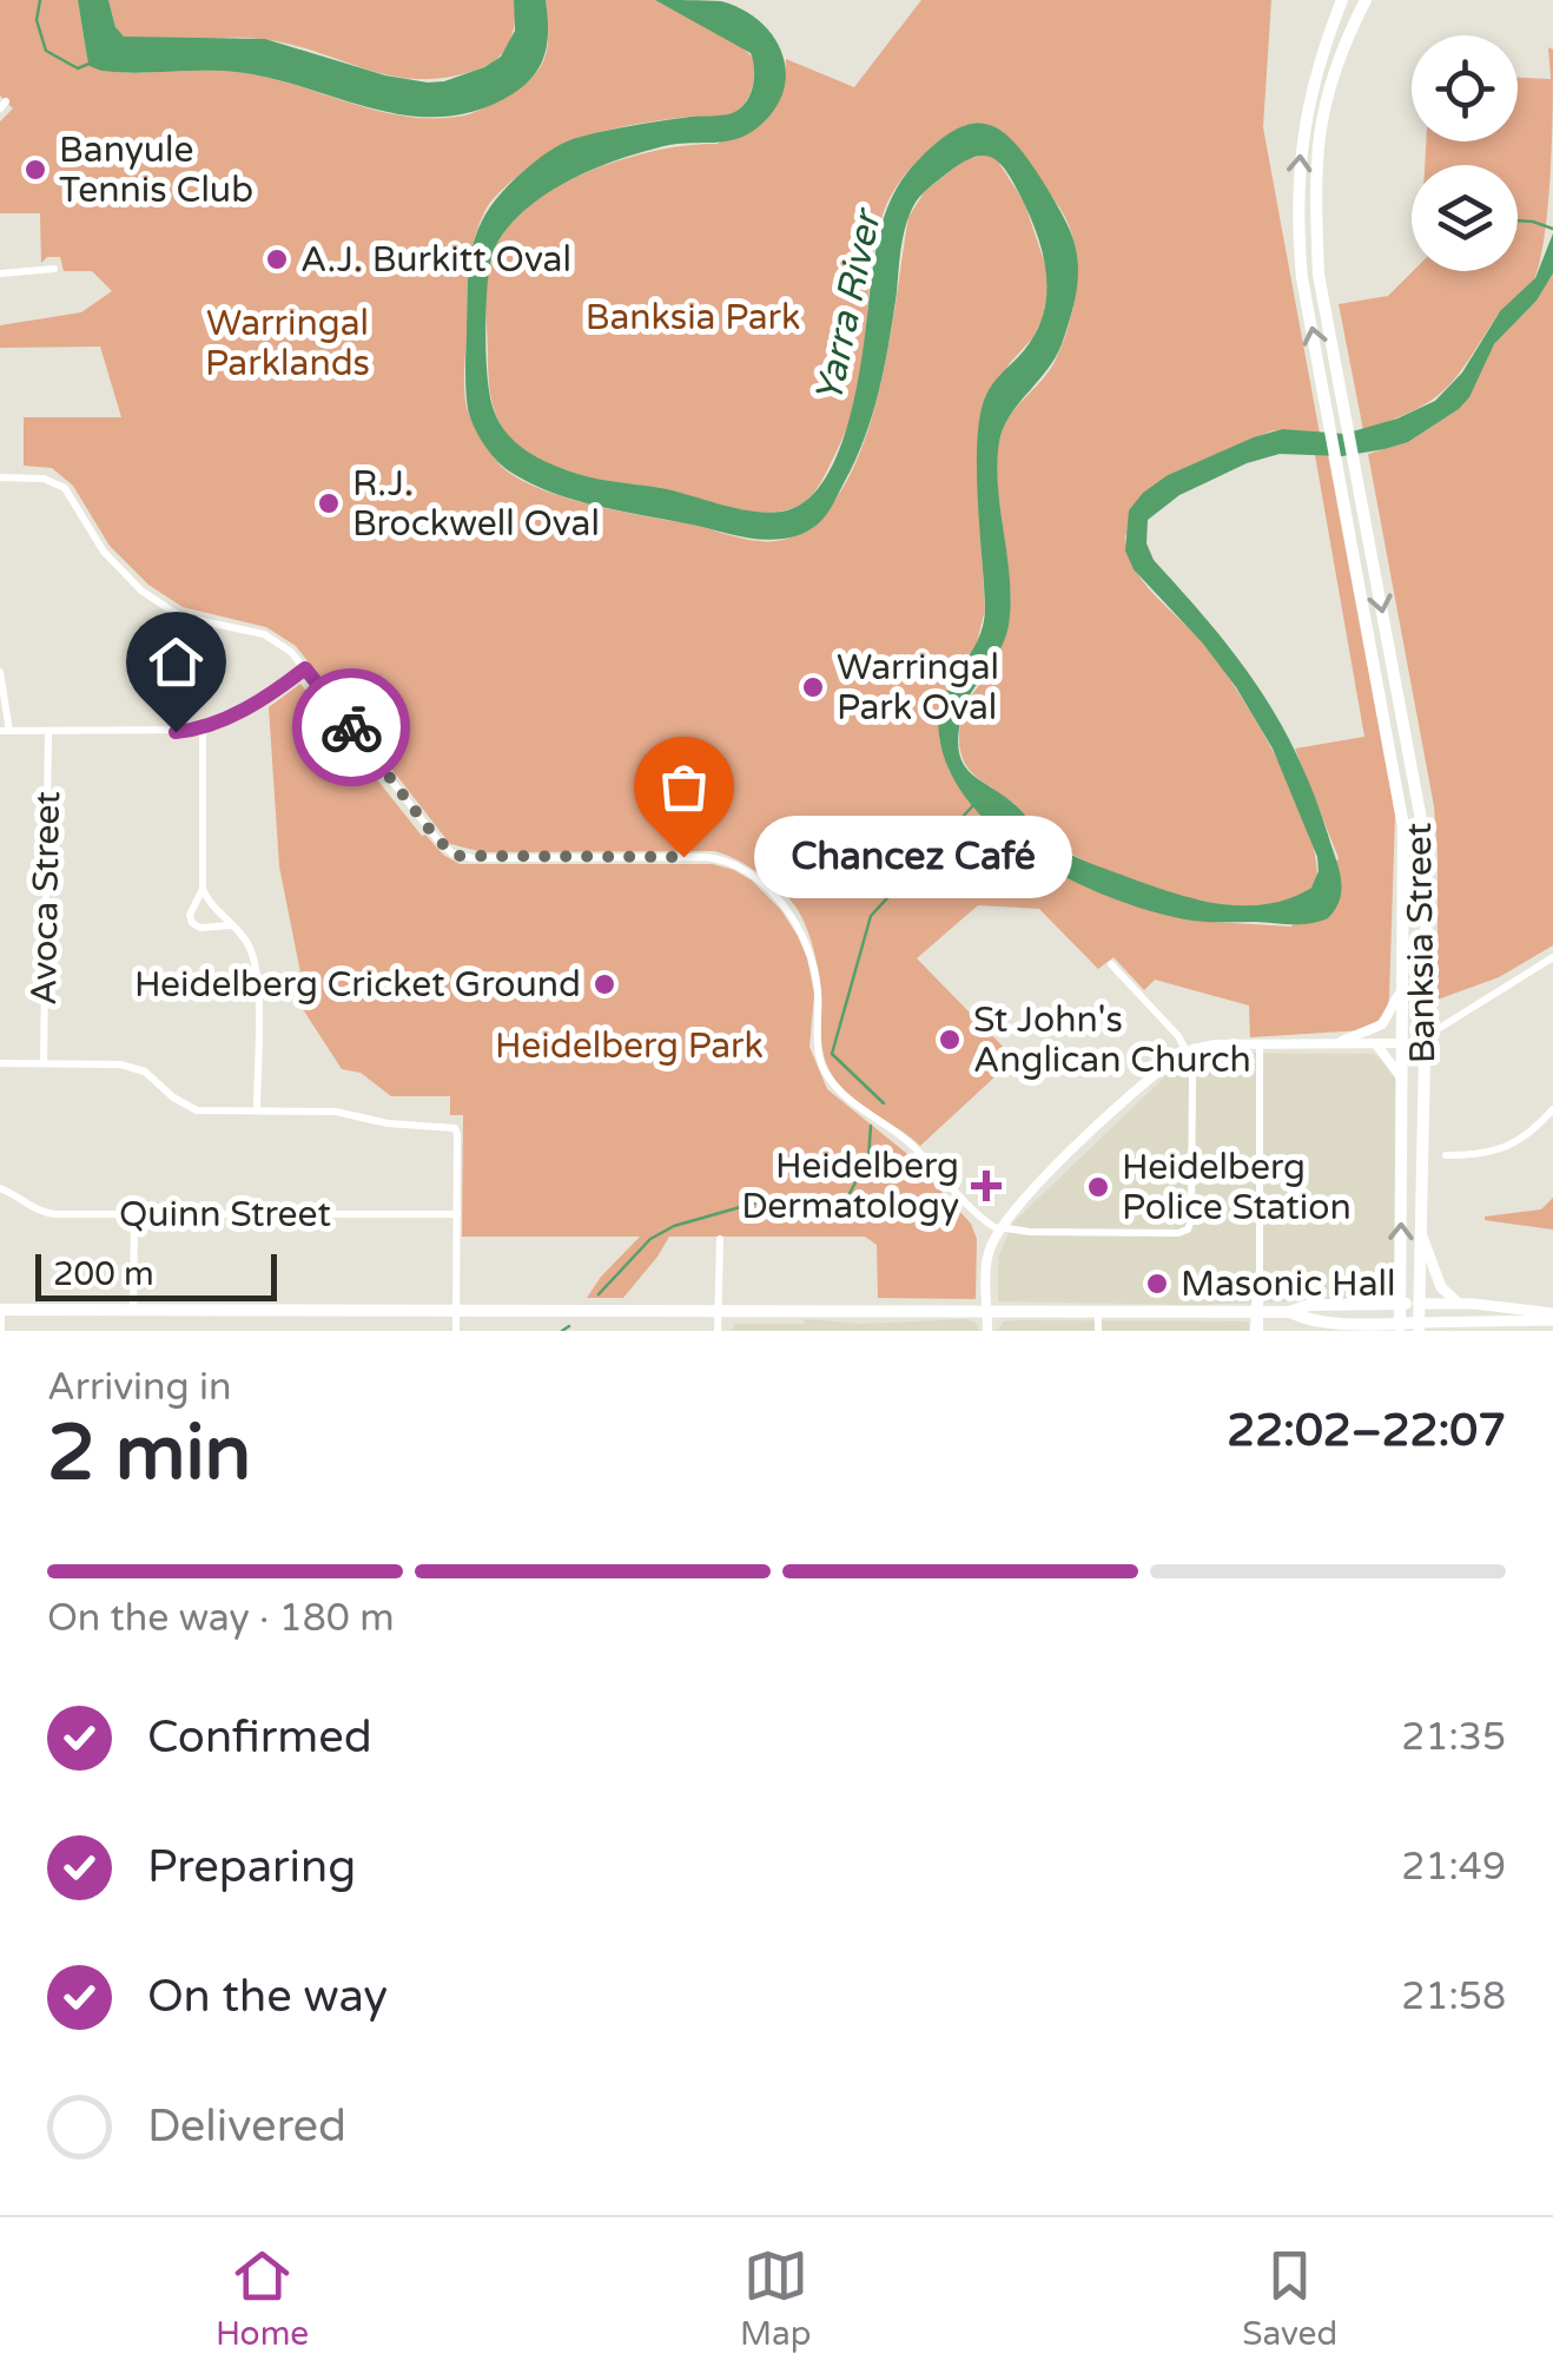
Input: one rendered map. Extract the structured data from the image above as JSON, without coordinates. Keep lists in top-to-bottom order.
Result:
{
  "streets": {
    "highway": ["Banksia Street"],
    "street": ["Avoca Street", "Quinn Street"]
  },
  "water": ["Yarra River"],
  "parks": ["Banksia Park", "Warringal Parklands", "Heidelberg Park"],
  "places": {
    "other": [
      "Banyule Tennis Club",
      "A.J. Burkitt Oval",
      "R.J. Brockwell Oval",
      "Warringal Park Oval",
      "Chancez Café",
      "Heidelberg Cricket Ground",
      "St John's Anglican Church",
      "Heidelberg Police Station",
      "Masonic Hall"
    ],
    "health": ["Heidelberg Dermatology"]
  },
  "scale_bar": "200 m",
  "page": {
    "bubble": "Chancez Café",
    "scale": "200 m",
    "heading": ["2 min", "Arriving in", "22:02–22:07"],
    "bar": "On the way · 180 m",
    "list": [
      ["Confirmed", "21:35"],
      ["Preparing", "21:49"],
      ["On the way", "21:58"],
      "Delivered"
    ],
    "tabs": ["Home", "Map", "Saved"]
  }
}
